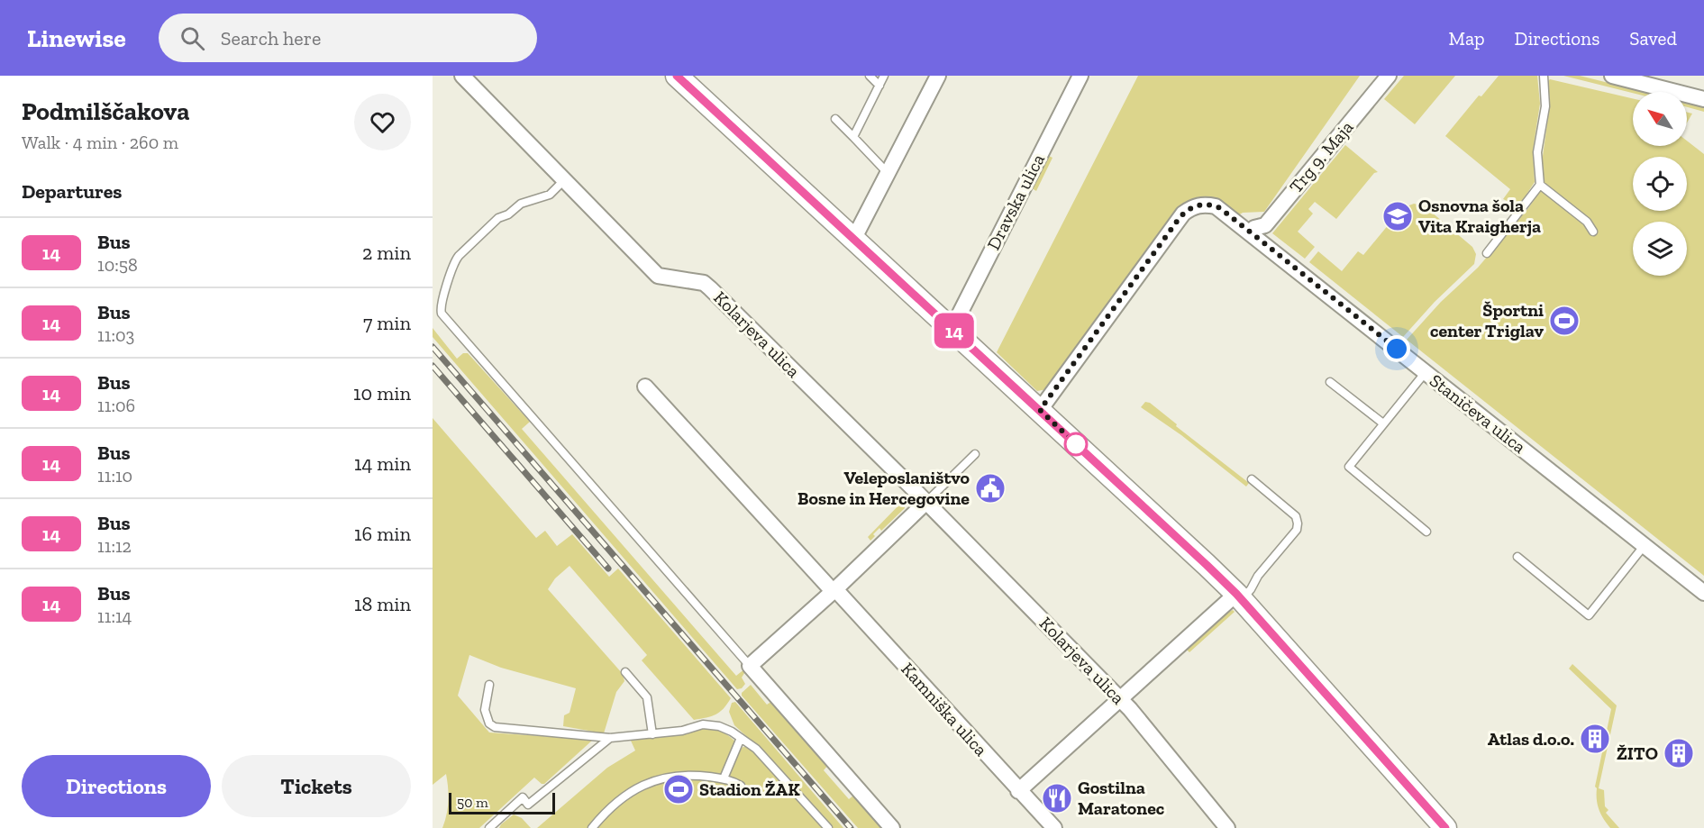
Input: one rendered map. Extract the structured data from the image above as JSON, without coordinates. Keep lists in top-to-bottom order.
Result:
{
  "streets": {
    "street": [
      "Trg 9. Maja",
      "Dravska ulica",
      "Kolarjeva ulica",
      "Staničeva ulica",
      "Kamniška ulica"
    ]
  },
  "crossings": [
    ["Trg 9. Maja", "Staničeva ulica"]
  ],
  "places": {
    "school or university": ["Osnovna šola Vita Kraigherja"],
    "sports": ["Športni center Triglav", "Stadion ŽAK"],
    "public building": ["Veleposlaništvo Bosne in Hercegovine"],
    "building": ["Atlas d.o.o.", "ŽITO"],
    "restaurant": ["Gostilna Maratonec"]
  },
  "lines": ["bus line 14"],
  "scale_bar": "50 m",
  "north": "top left",
  "page": {
    "header": "Linewise",
    "search": "Search here",
    "nav": ["Map", "Directions", "Saved"],
    "heading": [
      ["Podmilščakova", "Walk · 4 min · 260 m"],
      "Departures"
    ],
    "on_map": "14",
    "list": [
      {
        "mark": "14",
        "name": "Bus",
        "note": "10:58",
        "value": "2 min"
      },
      {
        "mark": "14",
        "name": "Bus",
        "note": "11:03",
        "value": "7 min"
      },
      {
        "mark": "14",
        "name": "Bus",
        "note": "11:06",
        "value": "10 min"
      },
      {
        "mark": "14",
        "name": "Bus",
        "note": "11:10",
        "value": "14 min"
      },
      {
        "mark": "14",
        "name": "Bus",
        "note": "11:12",
        "value": "16 min"
      },
      {
        "mark": "14",
        "name": "Bus",
        "note": "11:14",
        "value": "18 min"
      }
    ],
    "buttons": ["Directions", "Tickets"],
    "scale": "50 m"
  }
}
